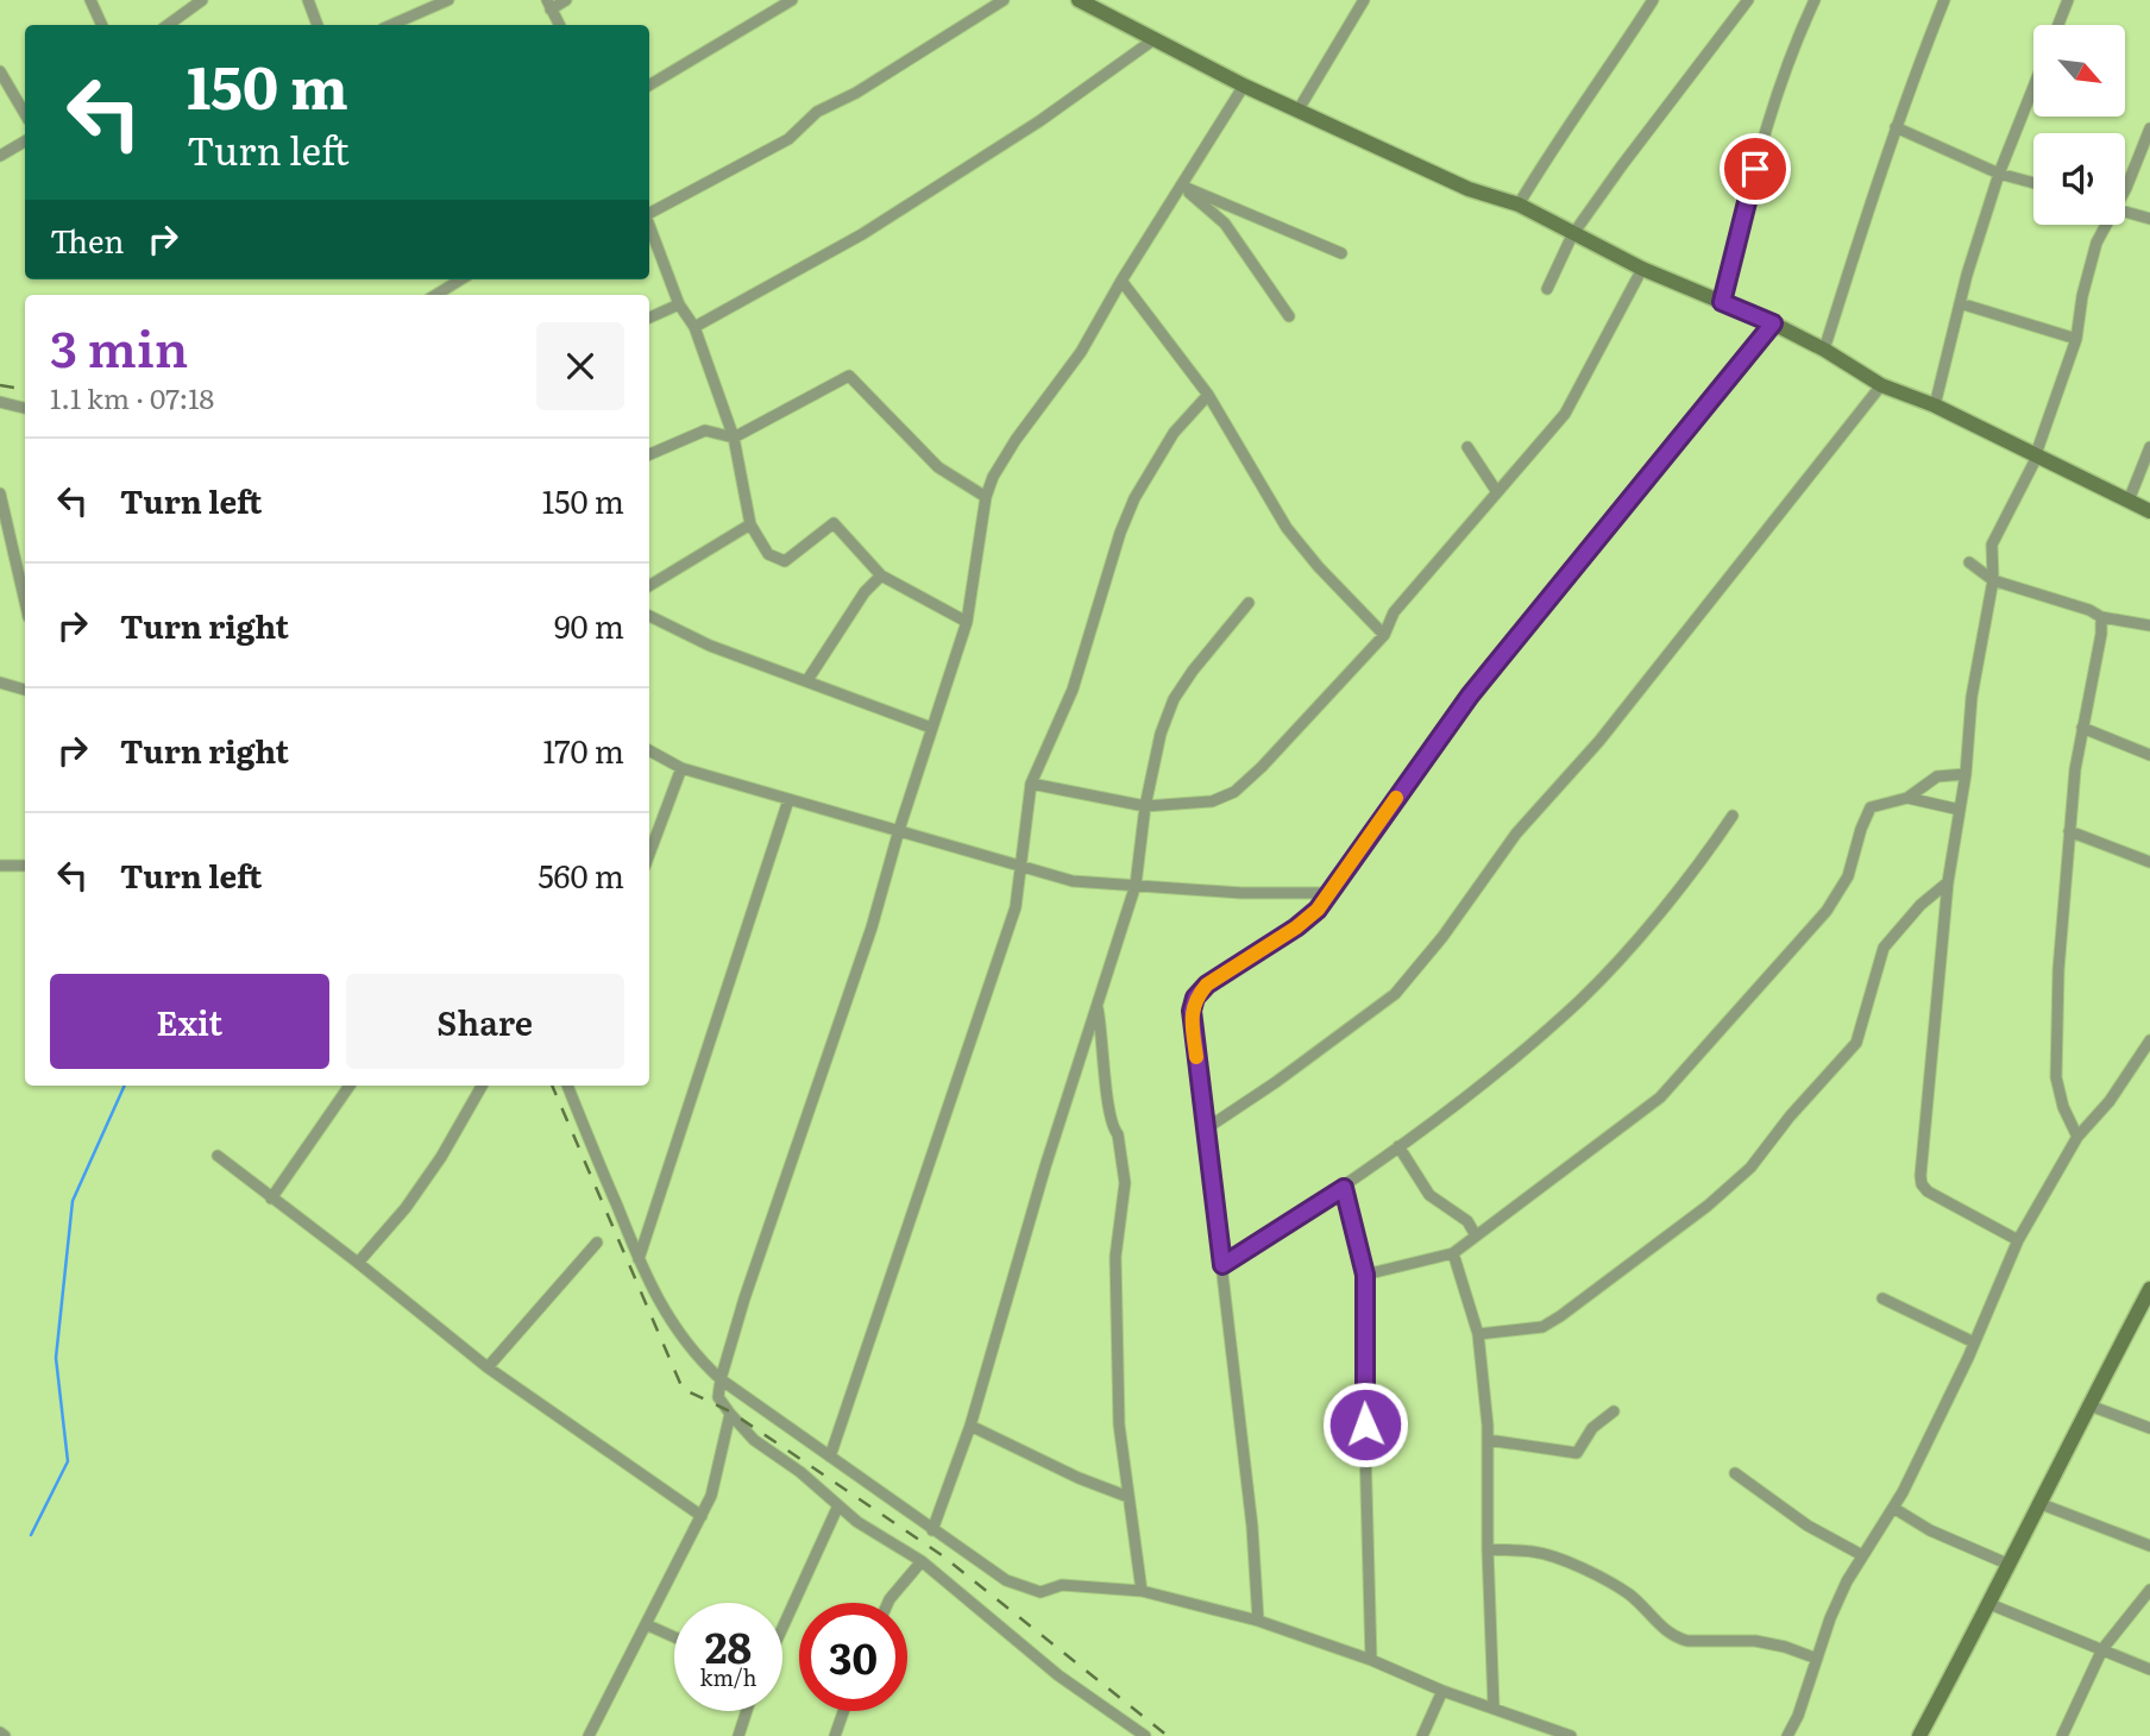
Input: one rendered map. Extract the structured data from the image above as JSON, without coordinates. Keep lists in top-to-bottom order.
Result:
{
  "north": "bottom right",
  "page": {
    "turn": ["150 m", "Turn left"],
    "then": "Then",
    "heading": ["3 min", "1.1 km · 07:18"],
    "list": [
      {
        "name": "Turn left",
        "value": "150 m"
      },
      {
        "name": "Turn right",
        "value": "90 m"
      },
      {
        "name": "Turn right",
        "value": "170 m"
      },
      {
        "name": "Turn left",
        "value": "560 m"
      }
    ],
    "buttons": ["Exit", "Share"],
    "speed": "28 km/h",
    "limit": "30"
  }
}
